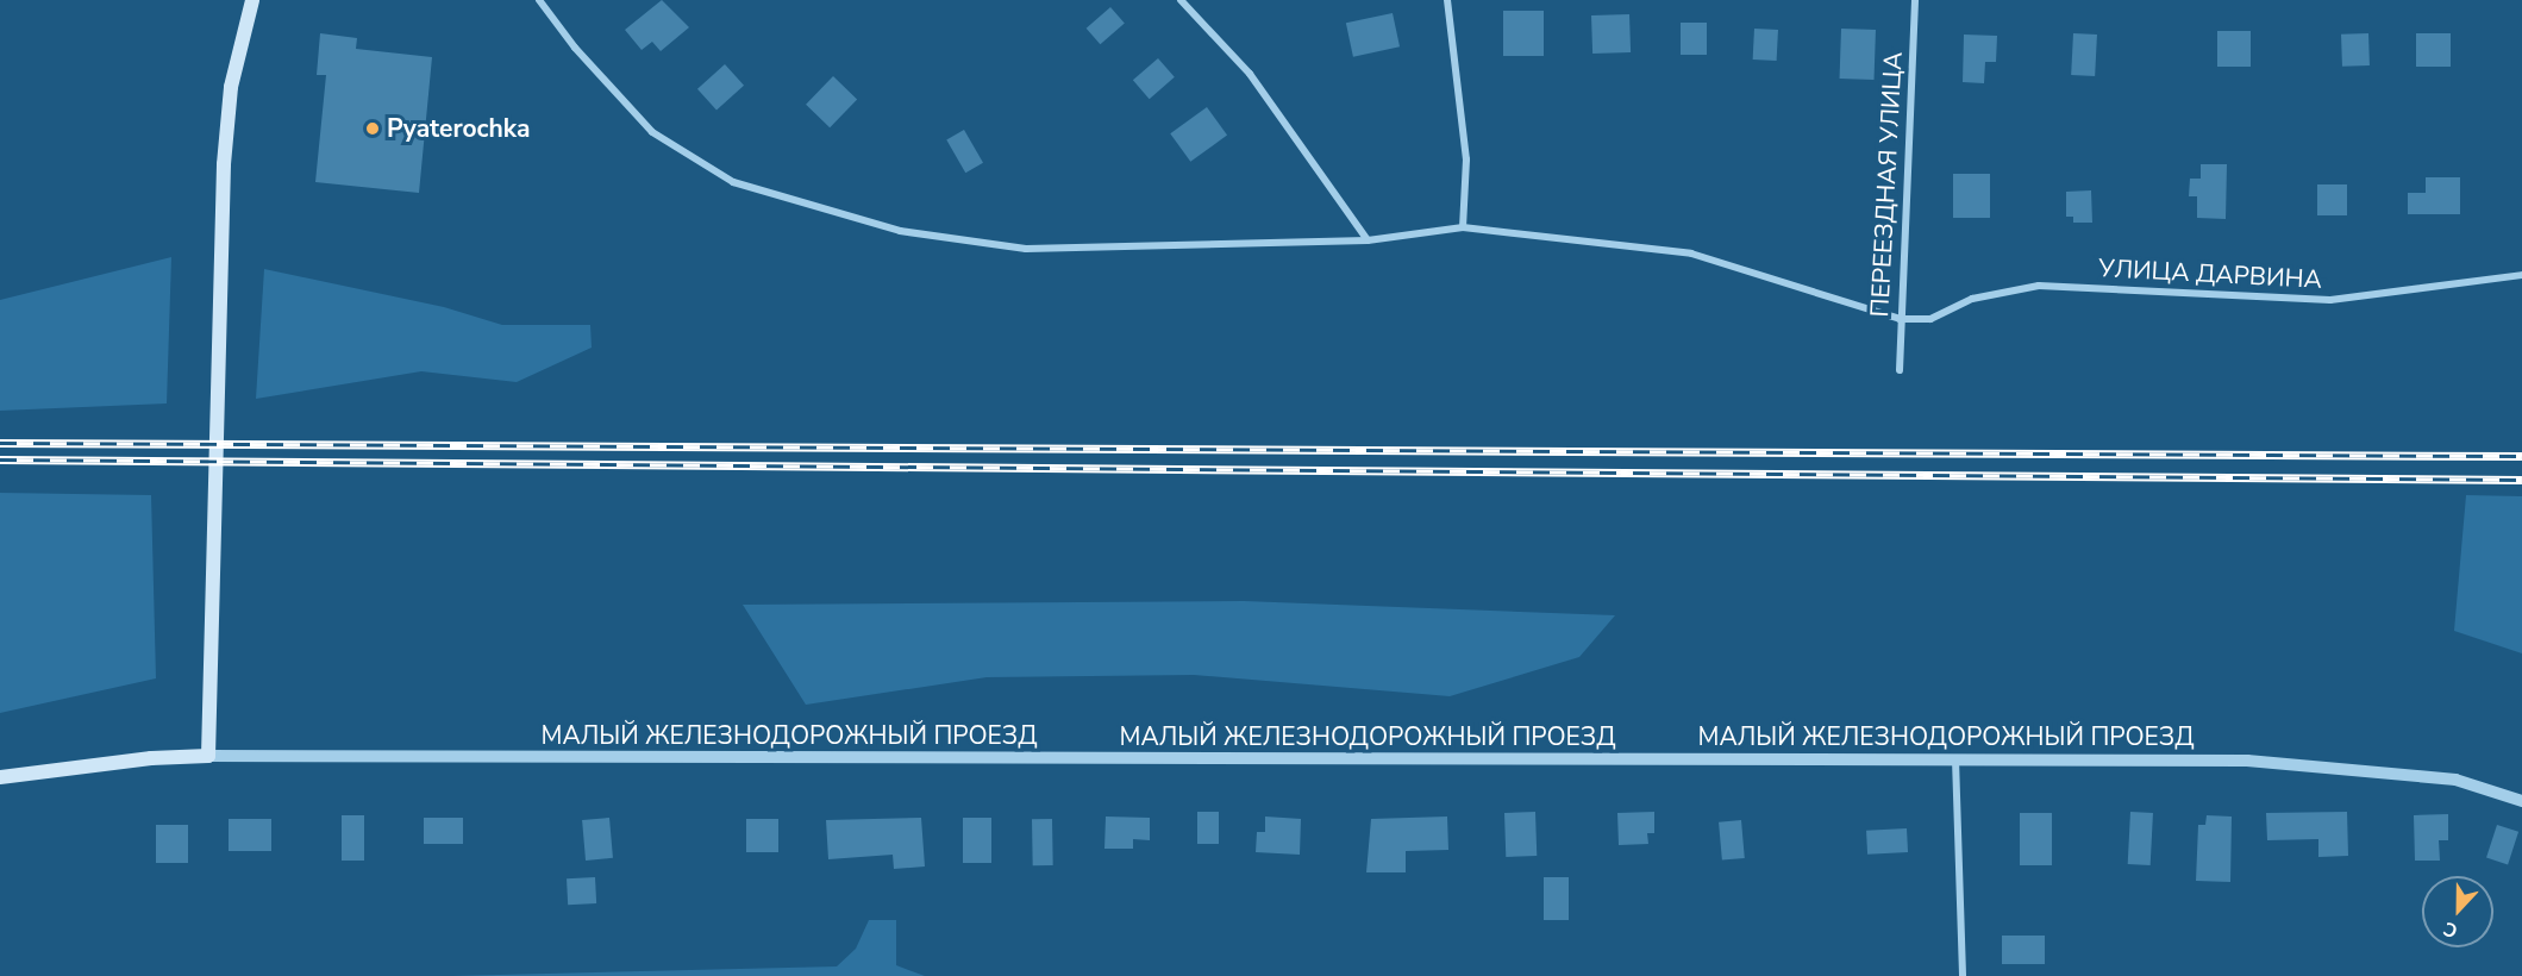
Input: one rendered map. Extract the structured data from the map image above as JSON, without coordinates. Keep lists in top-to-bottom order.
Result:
{
  "streets": {
    "street": ["ПЕРЕЕЗДНАЯ УЛИЦА", "УЛИЦА ДАРВИНА", "МАЛЫЙ ЖЕЛЕЗНОДОРОЖНЫЙ ПРОЕЗД"]
  },
  "crossings": [
    ["ПЕРЕЕЗДНАЯ УЛИЦА", "УЛИЦА ДАРВИНА"]
  ],
  "places": ["Pyaterochka"],
  "north": "bottom"
}
